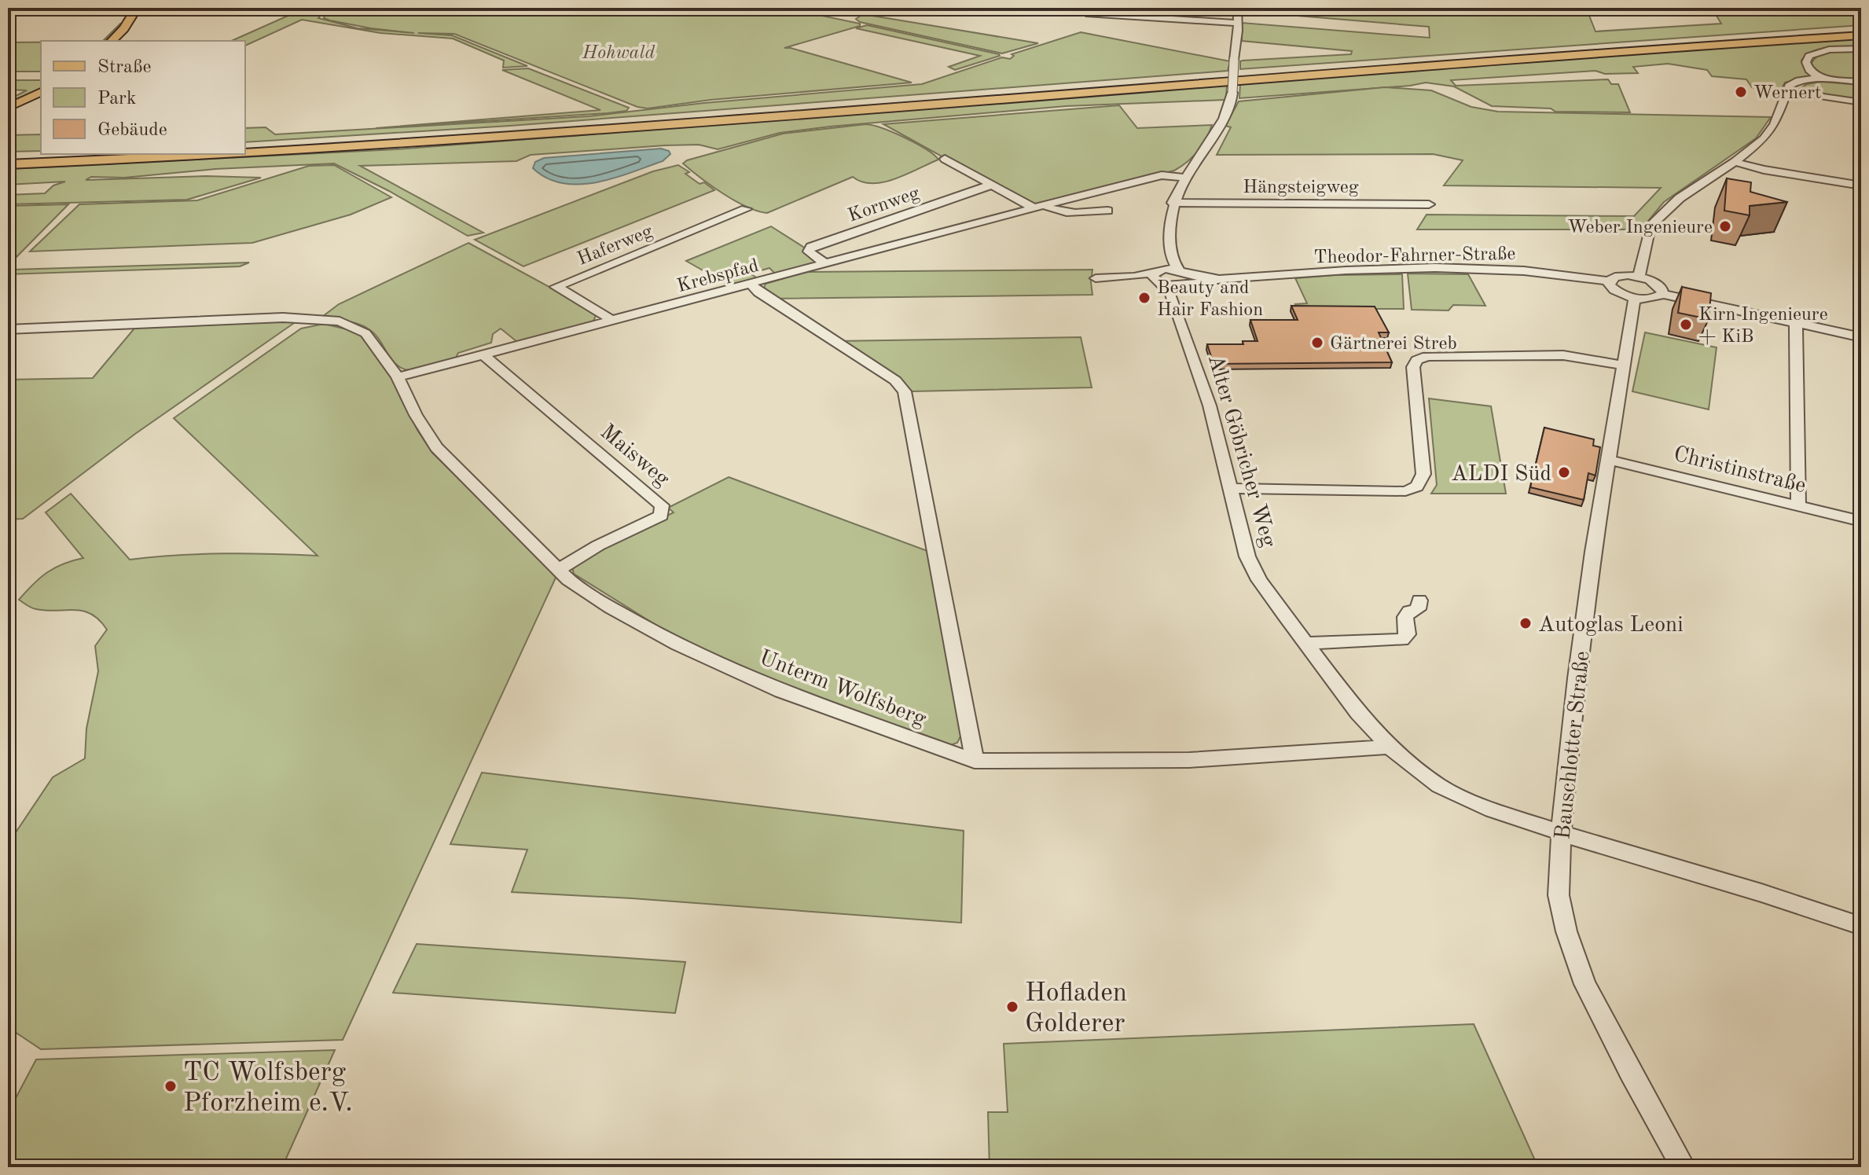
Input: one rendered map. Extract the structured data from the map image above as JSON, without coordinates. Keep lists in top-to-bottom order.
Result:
{
  "streets": {
    "street": [
      "Hängsteigweg",
      "Kornweg",
      "Haferweg",
      "Theodor-Fahrner-Straße",
      "Krebspfad",
      "Alter Göbricher Weg",
      "Maisweg",
      "Christinstraße",
      "Unterm Wolfsberg",
      "Bauschlotter Straße"
    ]
  },
  "crossings": [
    ["Hängsteigweg", "Alter Göbricher Weg"],
    ["Kornweg", "Krebspfad"],
    ["Haferweg", "Krebspfad"],
    ["Theodor-Fahrner-Straße", "Alter Göbricher Weg"],
    ["Krebspfad", "Alter Göbricher Weg"],
    ["Krebspfad", "Maisweg"],
    ["Krebspfad", "Unterm Wolfsberg"],
    ["Alter Göbricher Weg", "Unterm Wolfsberg"],
    ["Alter Göbricher Weg", "Bauschlotter Straße"],
    ["Maisweg", "Unterm Wolfsberg"],
    ["Christinstraße", "Bauschlotter Straße"]
  ],
  "parks": ["Hohwald"],
  "places": [
    "Wernert",
    "Weber Ingenieure",
    "Beauty and Hair Fashion",
    "Kirn Ingenieure + KiB",
    "Gärtnerei Streb",
    "ALDI Süd",
    "Autoglas Leoni",
    "Hofladen Golderer",
    "TC Wolfsberg Pforzheim e.V."
  ],
  "legend": ["Straße", "Park", "Gebäude"]
}
